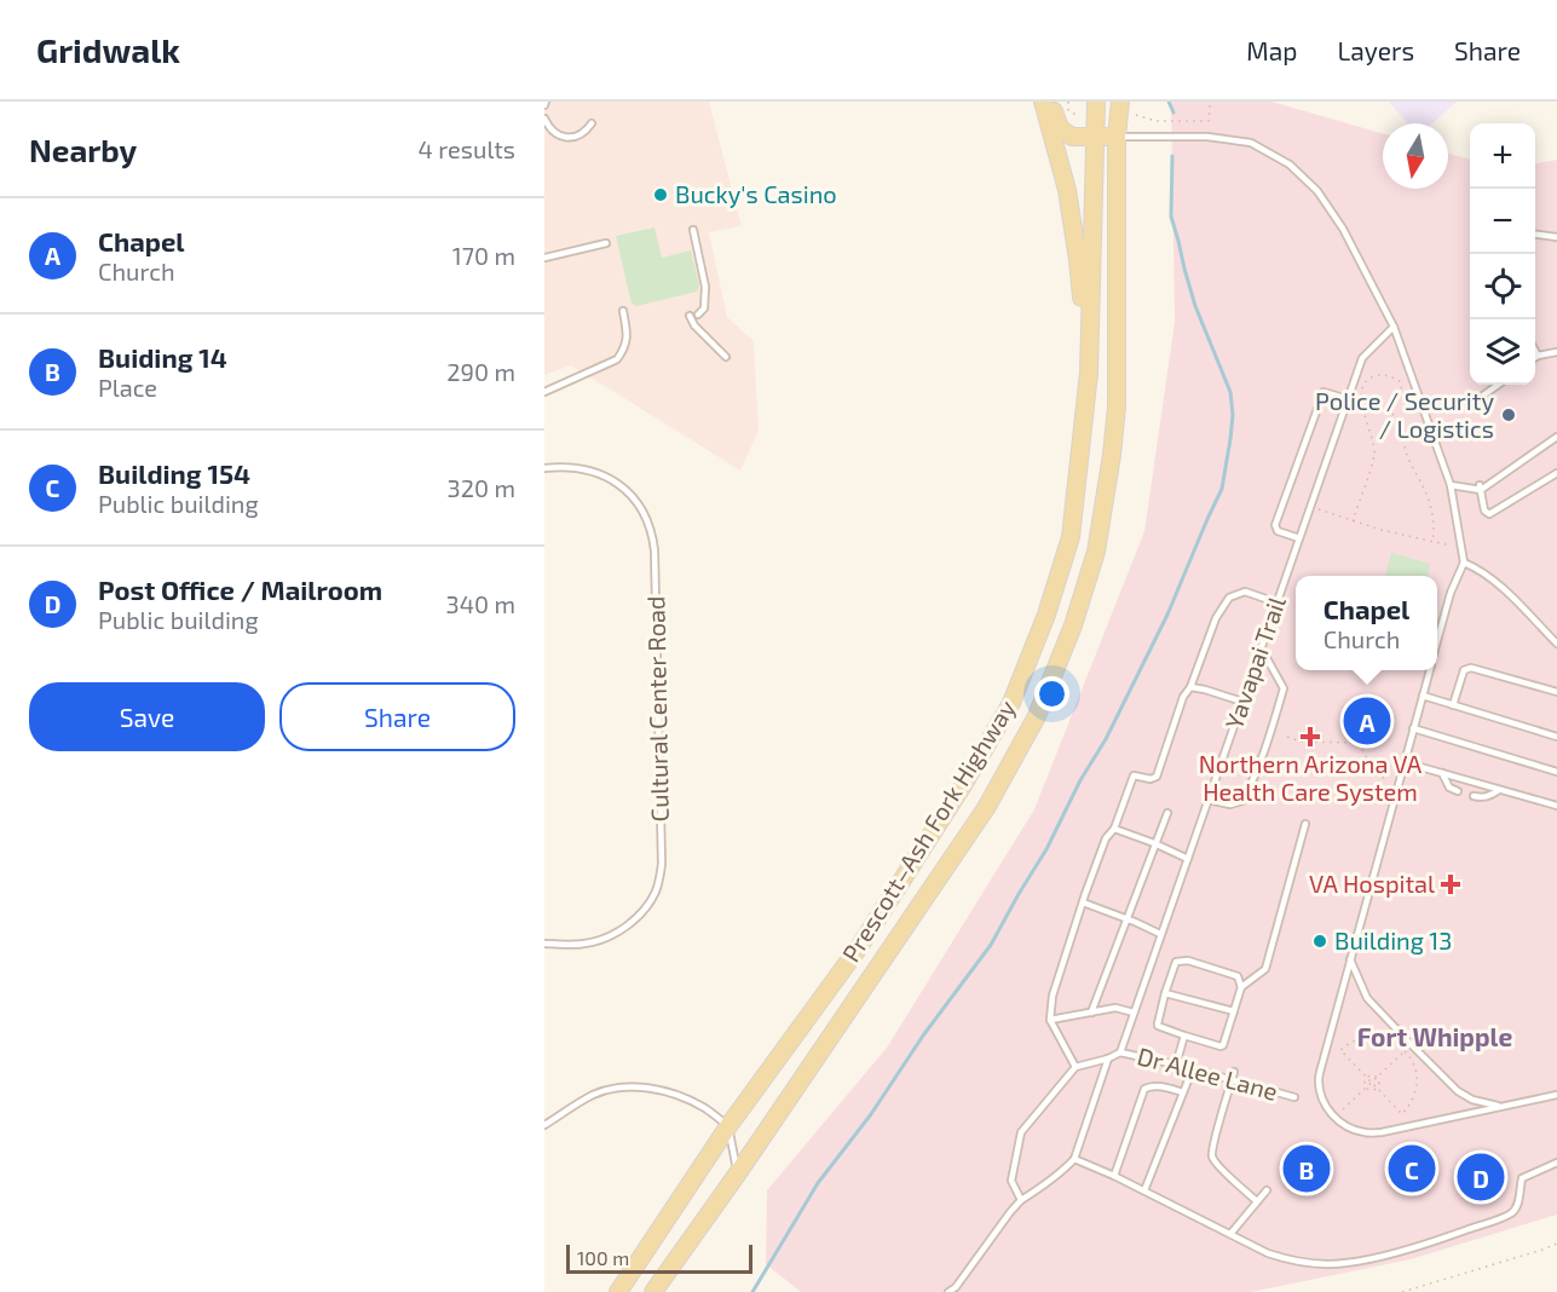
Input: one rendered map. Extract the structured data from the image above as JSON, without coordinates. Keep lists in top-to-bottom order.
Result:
{
  "streets": {
    "main road": ["Prescott–Ash Fork Highway"],
    "lane": ["Yavapai Trail", "Cultural Center Road", "Dr Allee Lane"]
  },
  "crossings": [
    ["Yavapai Trail", "Dr Allee Lane"]
  ],
  "districts": ["Fort Whipple"],
  "places": {
    "other": ["Bucky's Casino", "Police / Security / Logistics", "Building 13"],
    "health": ["Northern Arizona VA Health Care System", "VA Hospital"]
  },
  "scale_bar": "100 m",
  "north": "bottom",
  "page": {
    "header": "Gridwalk",
    "nav": ["Map", "Layers", "Share"],
    "heading": ["Nearby", "4 results"],
    "map_buttons": ["+", "−"],
    "list": [
      {
        "mark": "A",
        "name": "Chapel",
        "note": "Church",
        "value": "170 m"
      },
      {
        "mark": "B",
        "name": "Buiding 14",
        "note": "Place",
        "value": "290 m"
      },
      {
        "mark": "C",
        "name": "Building 154",
        "note": "Public building",
        "value": "320 m"
      },
      {
        "mark": "D",
        "name": "Post Office / Mailroom",
        "note": "Public building",
        "value": "340 m"
      }
    ],
    "popup": ["Chapel", "Church"],
    "buttons": ["Save", "Share"],
    "pins": [
      "A",
      "B",
      "C",
      "D"
    ],
    "scale": "100 m"
  }
}
